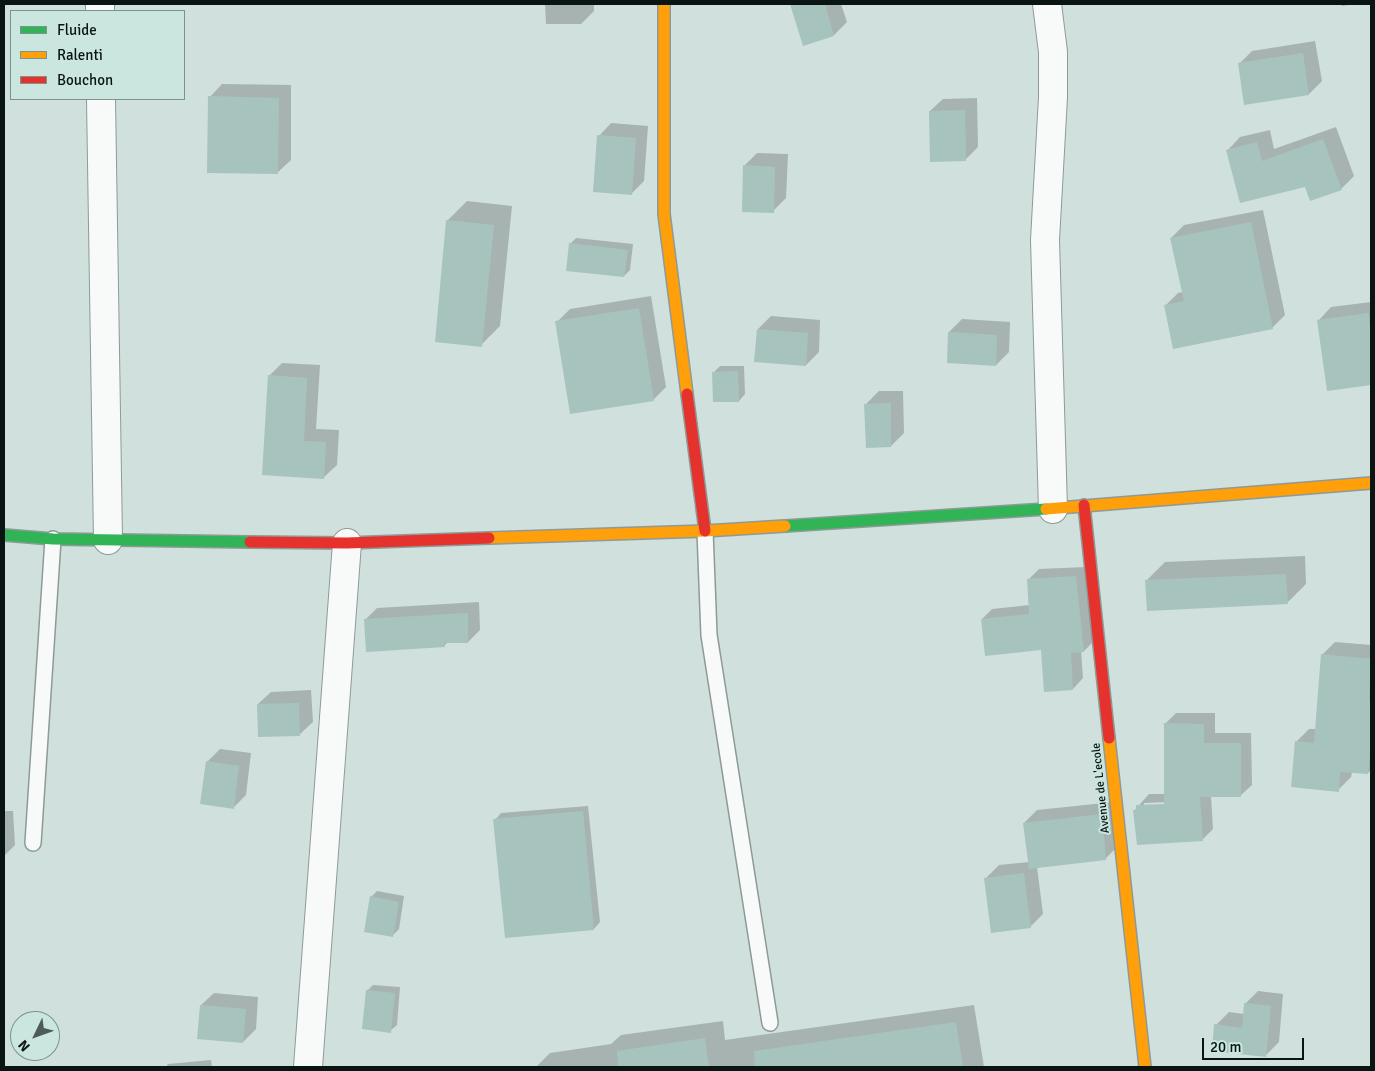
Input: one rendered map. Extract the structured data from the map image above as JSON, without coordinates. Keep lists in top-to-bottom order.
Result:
{
  "streets": {
    "main road": ["Avenue de L'ecole"]
  },
  "legend": ["Fluide", "Ralenti", "Bouchon"],
  "scale_bar": "20 m",
  "north": "bottom left"
}
